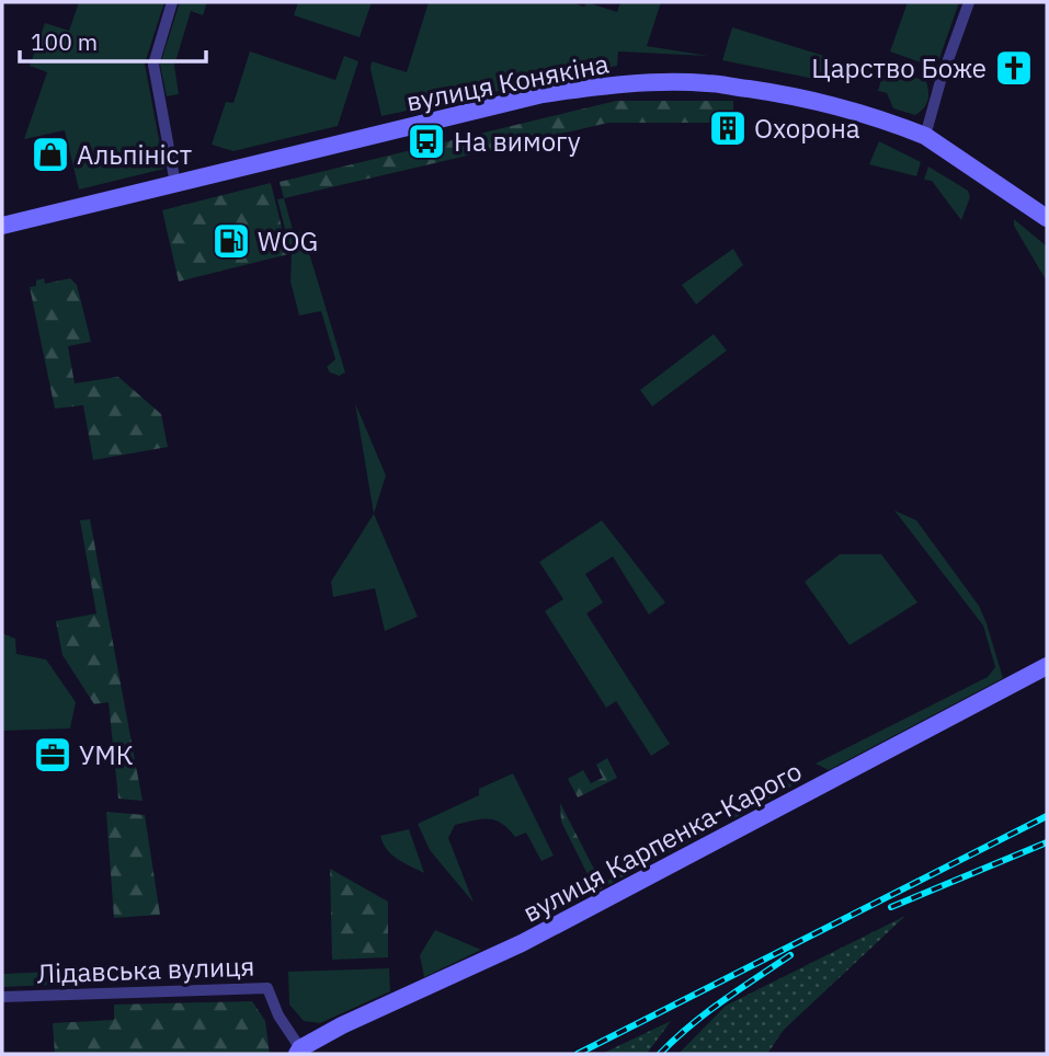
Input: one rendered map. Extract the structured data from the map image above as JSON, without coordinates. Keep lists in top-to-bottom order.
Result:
{
  "streets": {
    "main road": ["вулиця Конякіна", "вулиця Карпенка-Карого"],
    "street": ["Лідавська вулиця"]
  },
  "crossings": [
    ["вулиця Карпенка-Карого", "Лідавська вулиця"]
  ],
  "places": {
    "church": ["Царство Боже"],
    "building": ["Охорона"],
    "bus stop": ["На вимогу"],
    "shop": ["Альпініст"],
    "fuel station": ["WOG"],
    "office": ["УМК"]
  },
  "scale_bar": "100 m"
}
